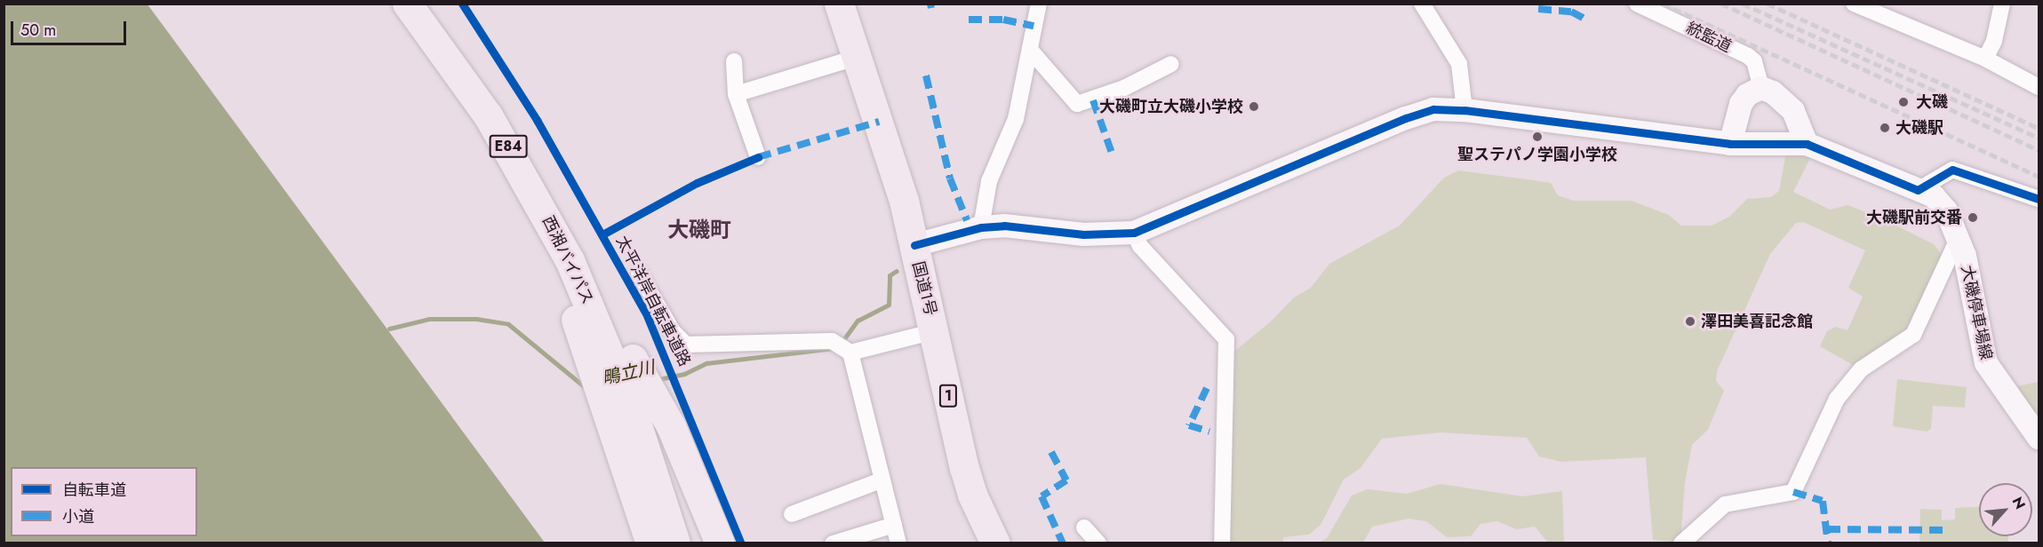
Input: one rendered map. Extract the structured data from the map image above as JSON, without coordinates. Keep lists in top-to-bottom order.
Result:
{
  "streets": {
    "highway": [
      "E84",
      "西湘バイパス",
      "国道1号",
      "1"
    ],
    "street": ["統監道", "大磯停車場線"],
    "cycle path": ["太平洋岸自転車道路"]
  },
  "districts": ["大磯町"],
  "water": ["鴫立川"],
  "places": [
    "大磯",
    "大磯町立大磯小学校",
    "大磯駅",
    "聖ステパノ学園小学校",
    "大磯駅前交番",
    "澤田美喜記念館"
  ],
  "legend": ["自転車道", "小道"],
  "scale_bar": "50 m",
  "north": "top right"
}
